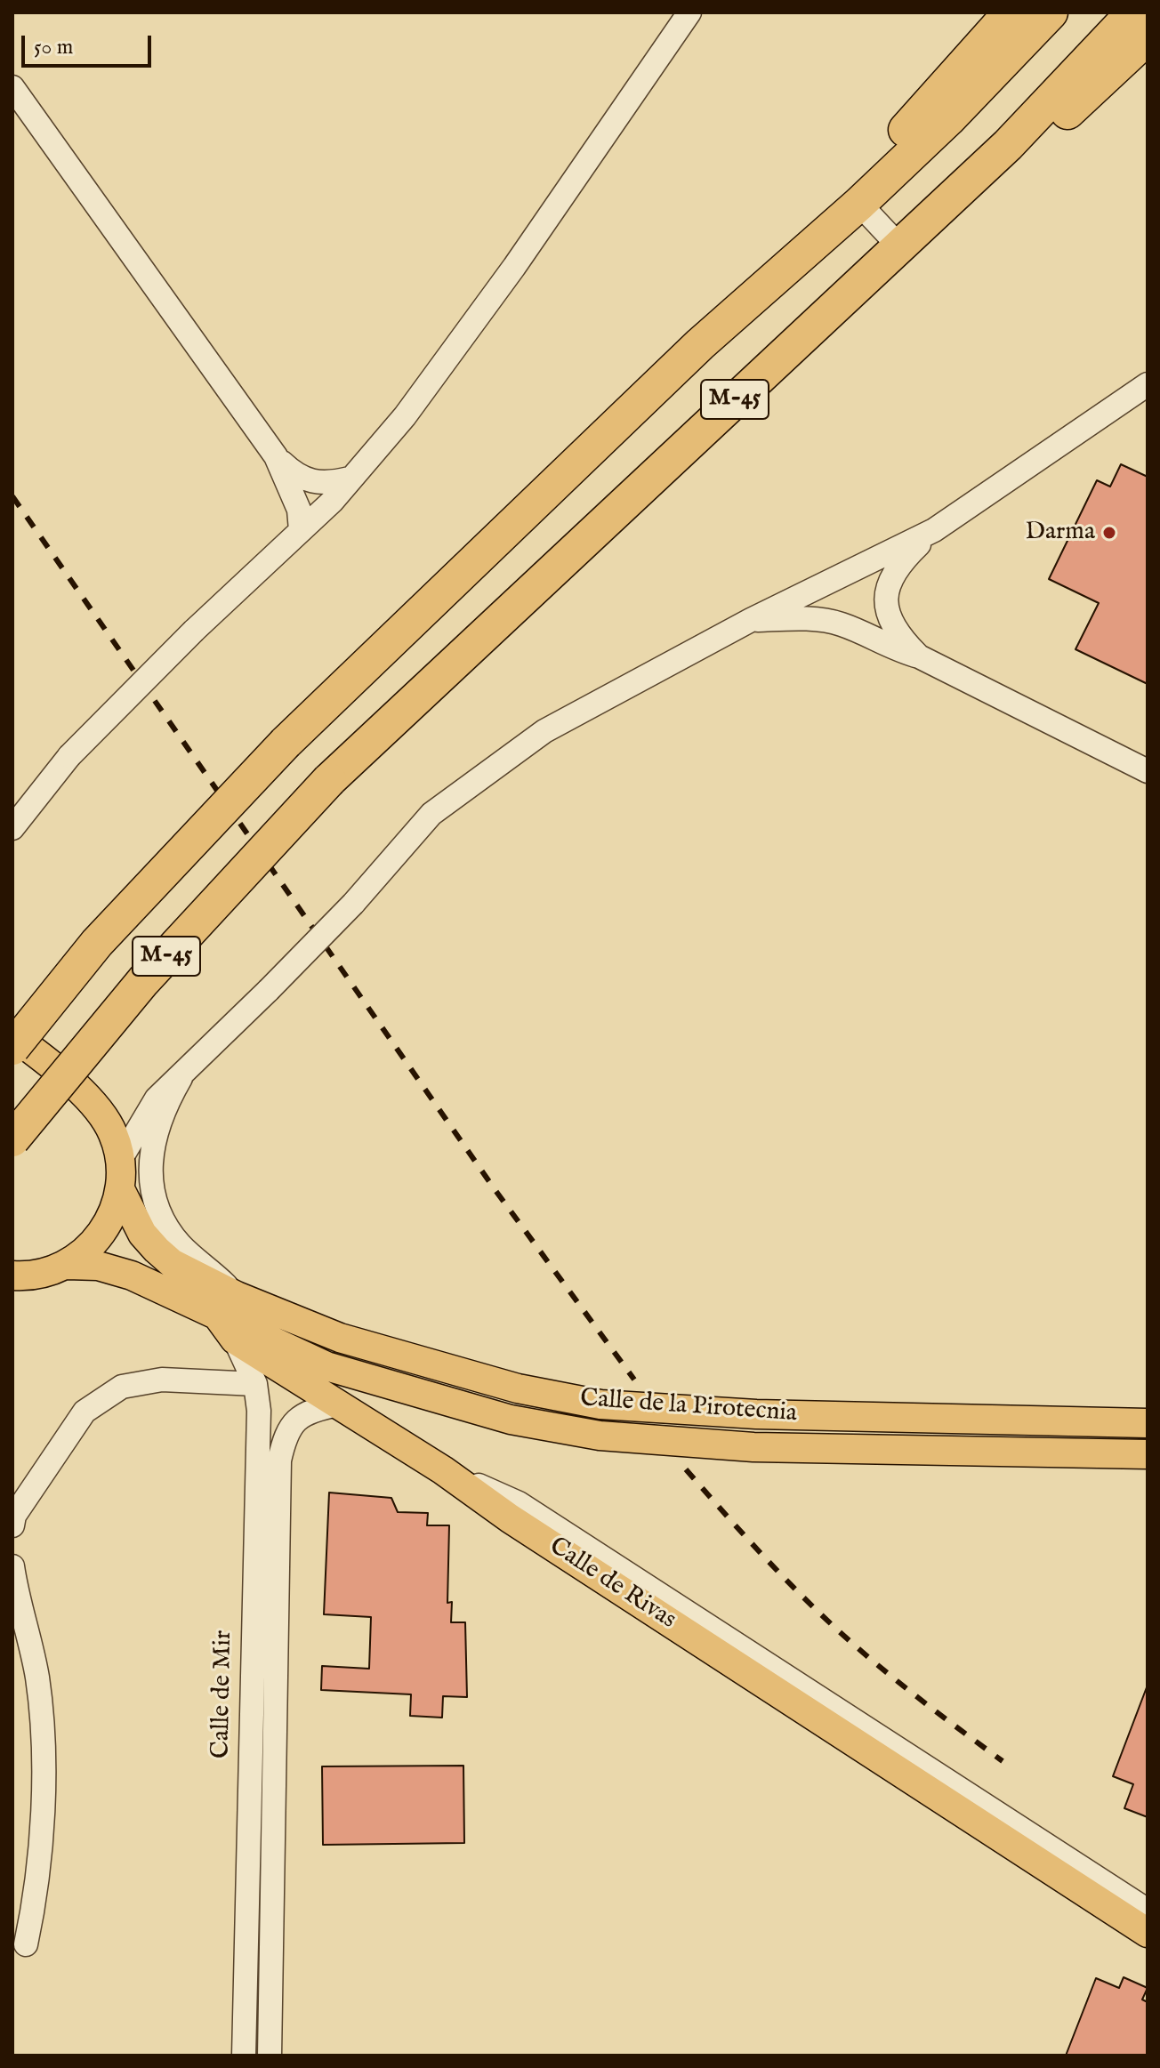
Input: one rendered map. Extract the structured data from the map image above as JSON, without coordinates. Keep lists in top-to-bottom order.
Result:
{
  "streets": {
    "highway": ["M-45"],
    "main road": ["Calle de la Pirotecnia", "Calle de Rivas"],
    "street": ["Calle de Mir"]
  },
  "crossings": [
    ["Calle de la Pirotecnia", "Calle de Rivas"],
    ["Calle de Rivas", "Calle de Mir"]
  ],
  "places": ["Darma"],
  "scale_bar": "50 m"
}
